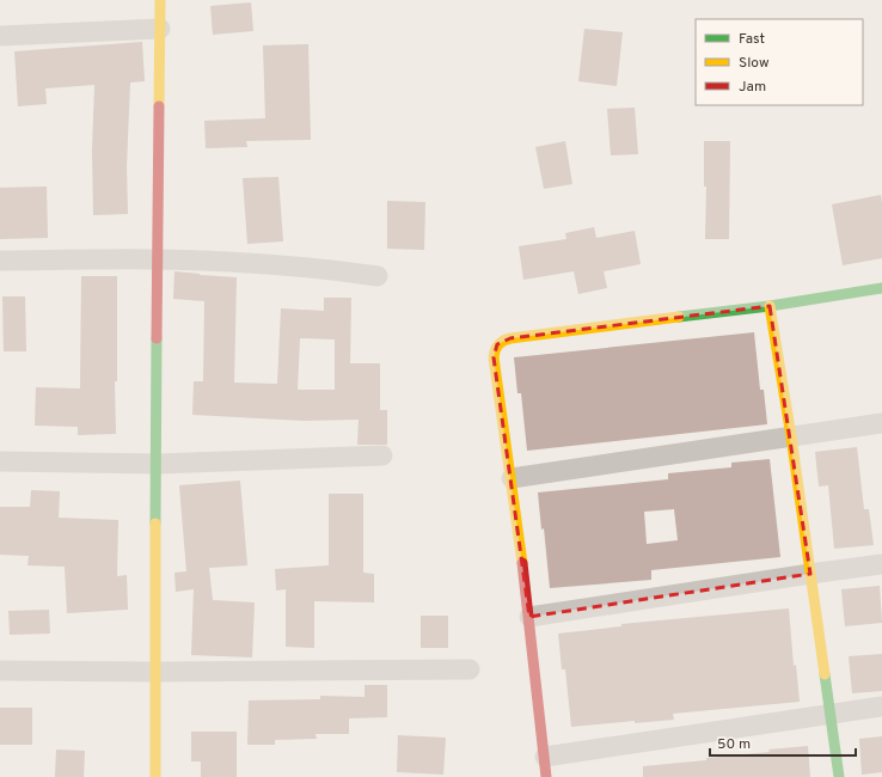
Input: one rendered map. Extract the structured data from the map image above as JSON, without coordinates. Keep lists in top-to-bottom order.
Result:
{
  "legend": ["Fast", "Slow", "Jam"],
  "scale_bar": "50 m"
}
